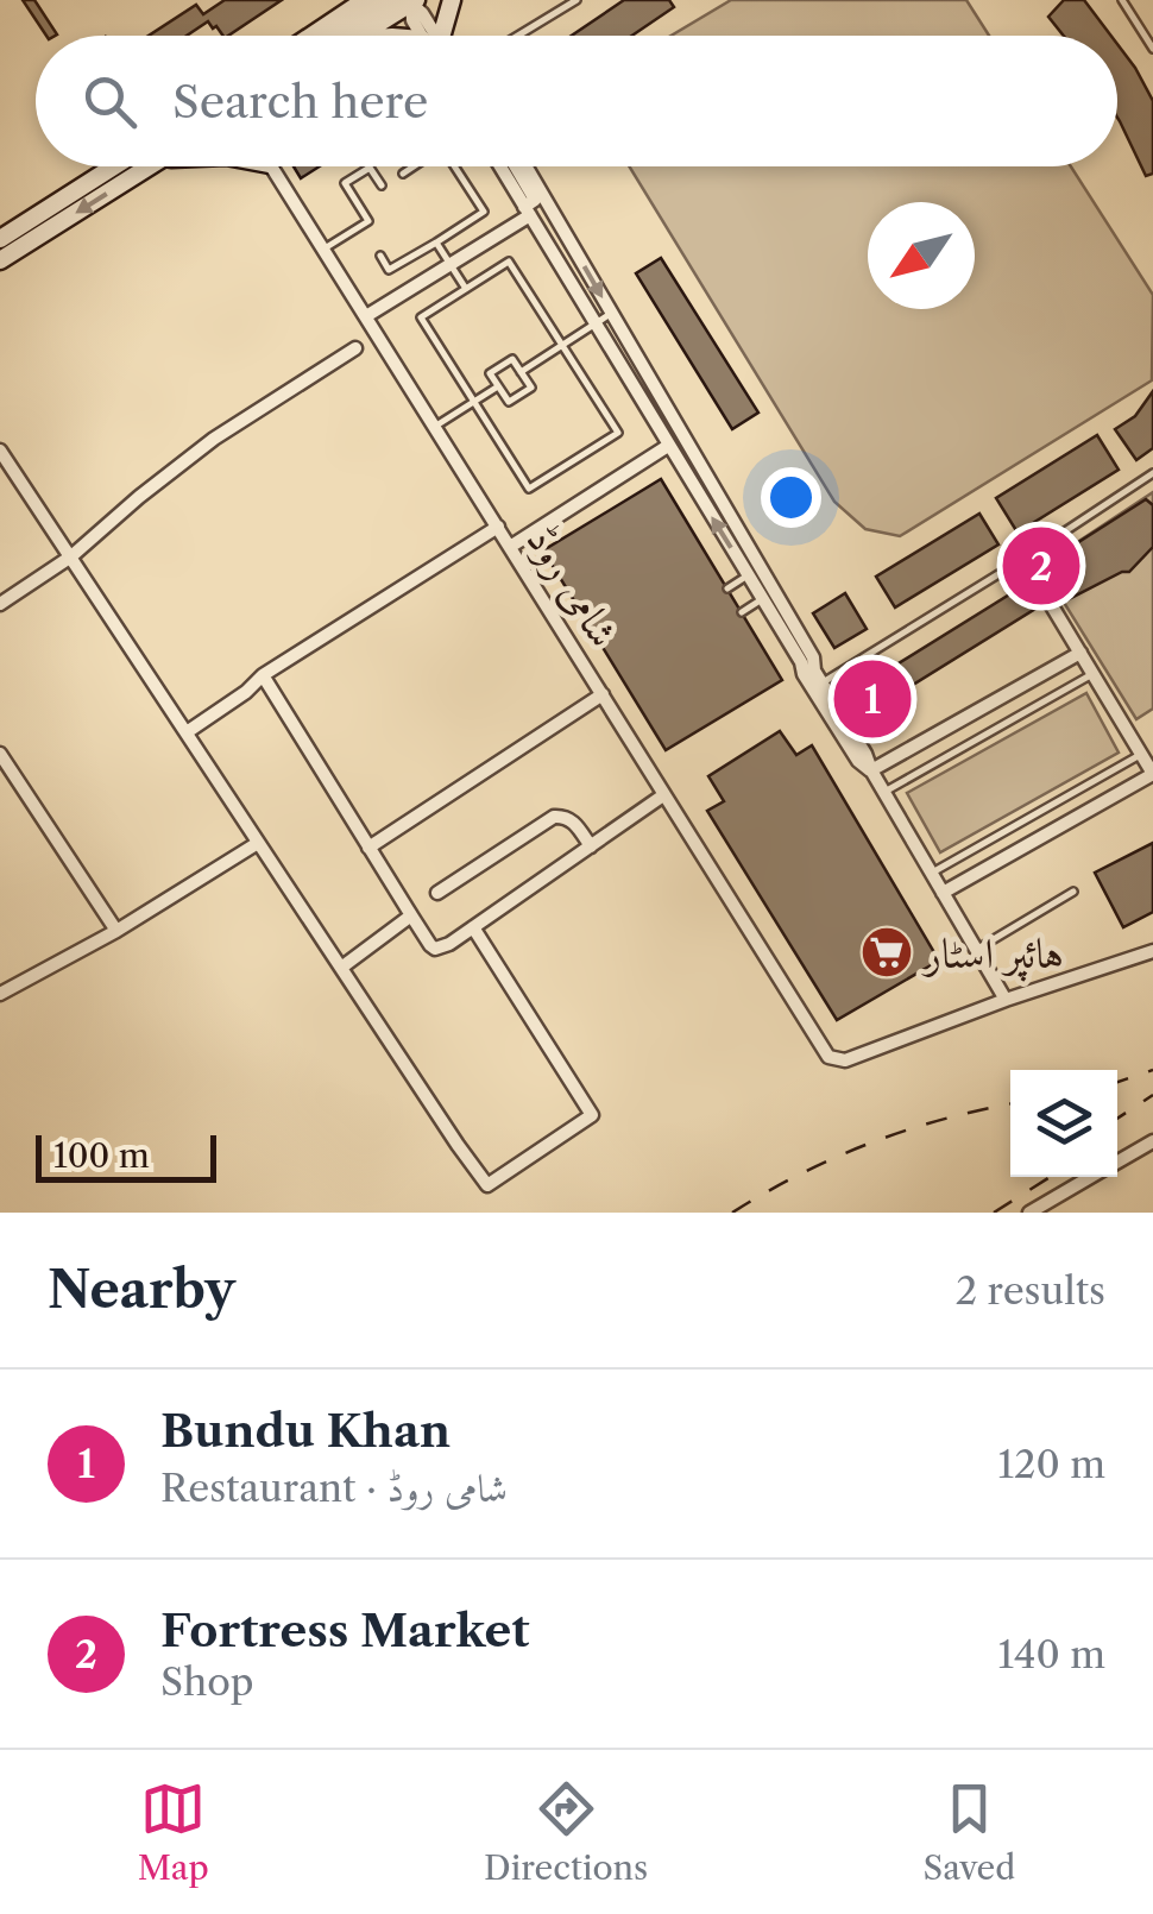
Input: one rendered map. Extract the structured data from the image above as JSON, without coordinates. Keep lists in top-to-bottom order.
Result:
{
  "streets": {
    "street": ["شامی روڈ"]
  },
  "places": {
    "supermarket": ["ہائپر اسٹار"]
  },
  "scale_bar": "100 m",
  "north": "bottom left",
  "page": {
    "search": "Search here",
    "pins": ["2", "1"],
    "scale": "100 m",
    "heading": ["Nearby", "2 results"],
    "list": [
      {
        "mark": "1",
        "name": "Bundu Khan",
        "note": "Restaurant · شامی روڈ",
        "value": "120 m"
      },
      {
        "mark": "2",
        "name": "Fortress Market",
        "note": "Shop",
        "value": "140 m"
      }
    ],
    "nav": ["Map", "Directions", "Saved"]
  }
}
